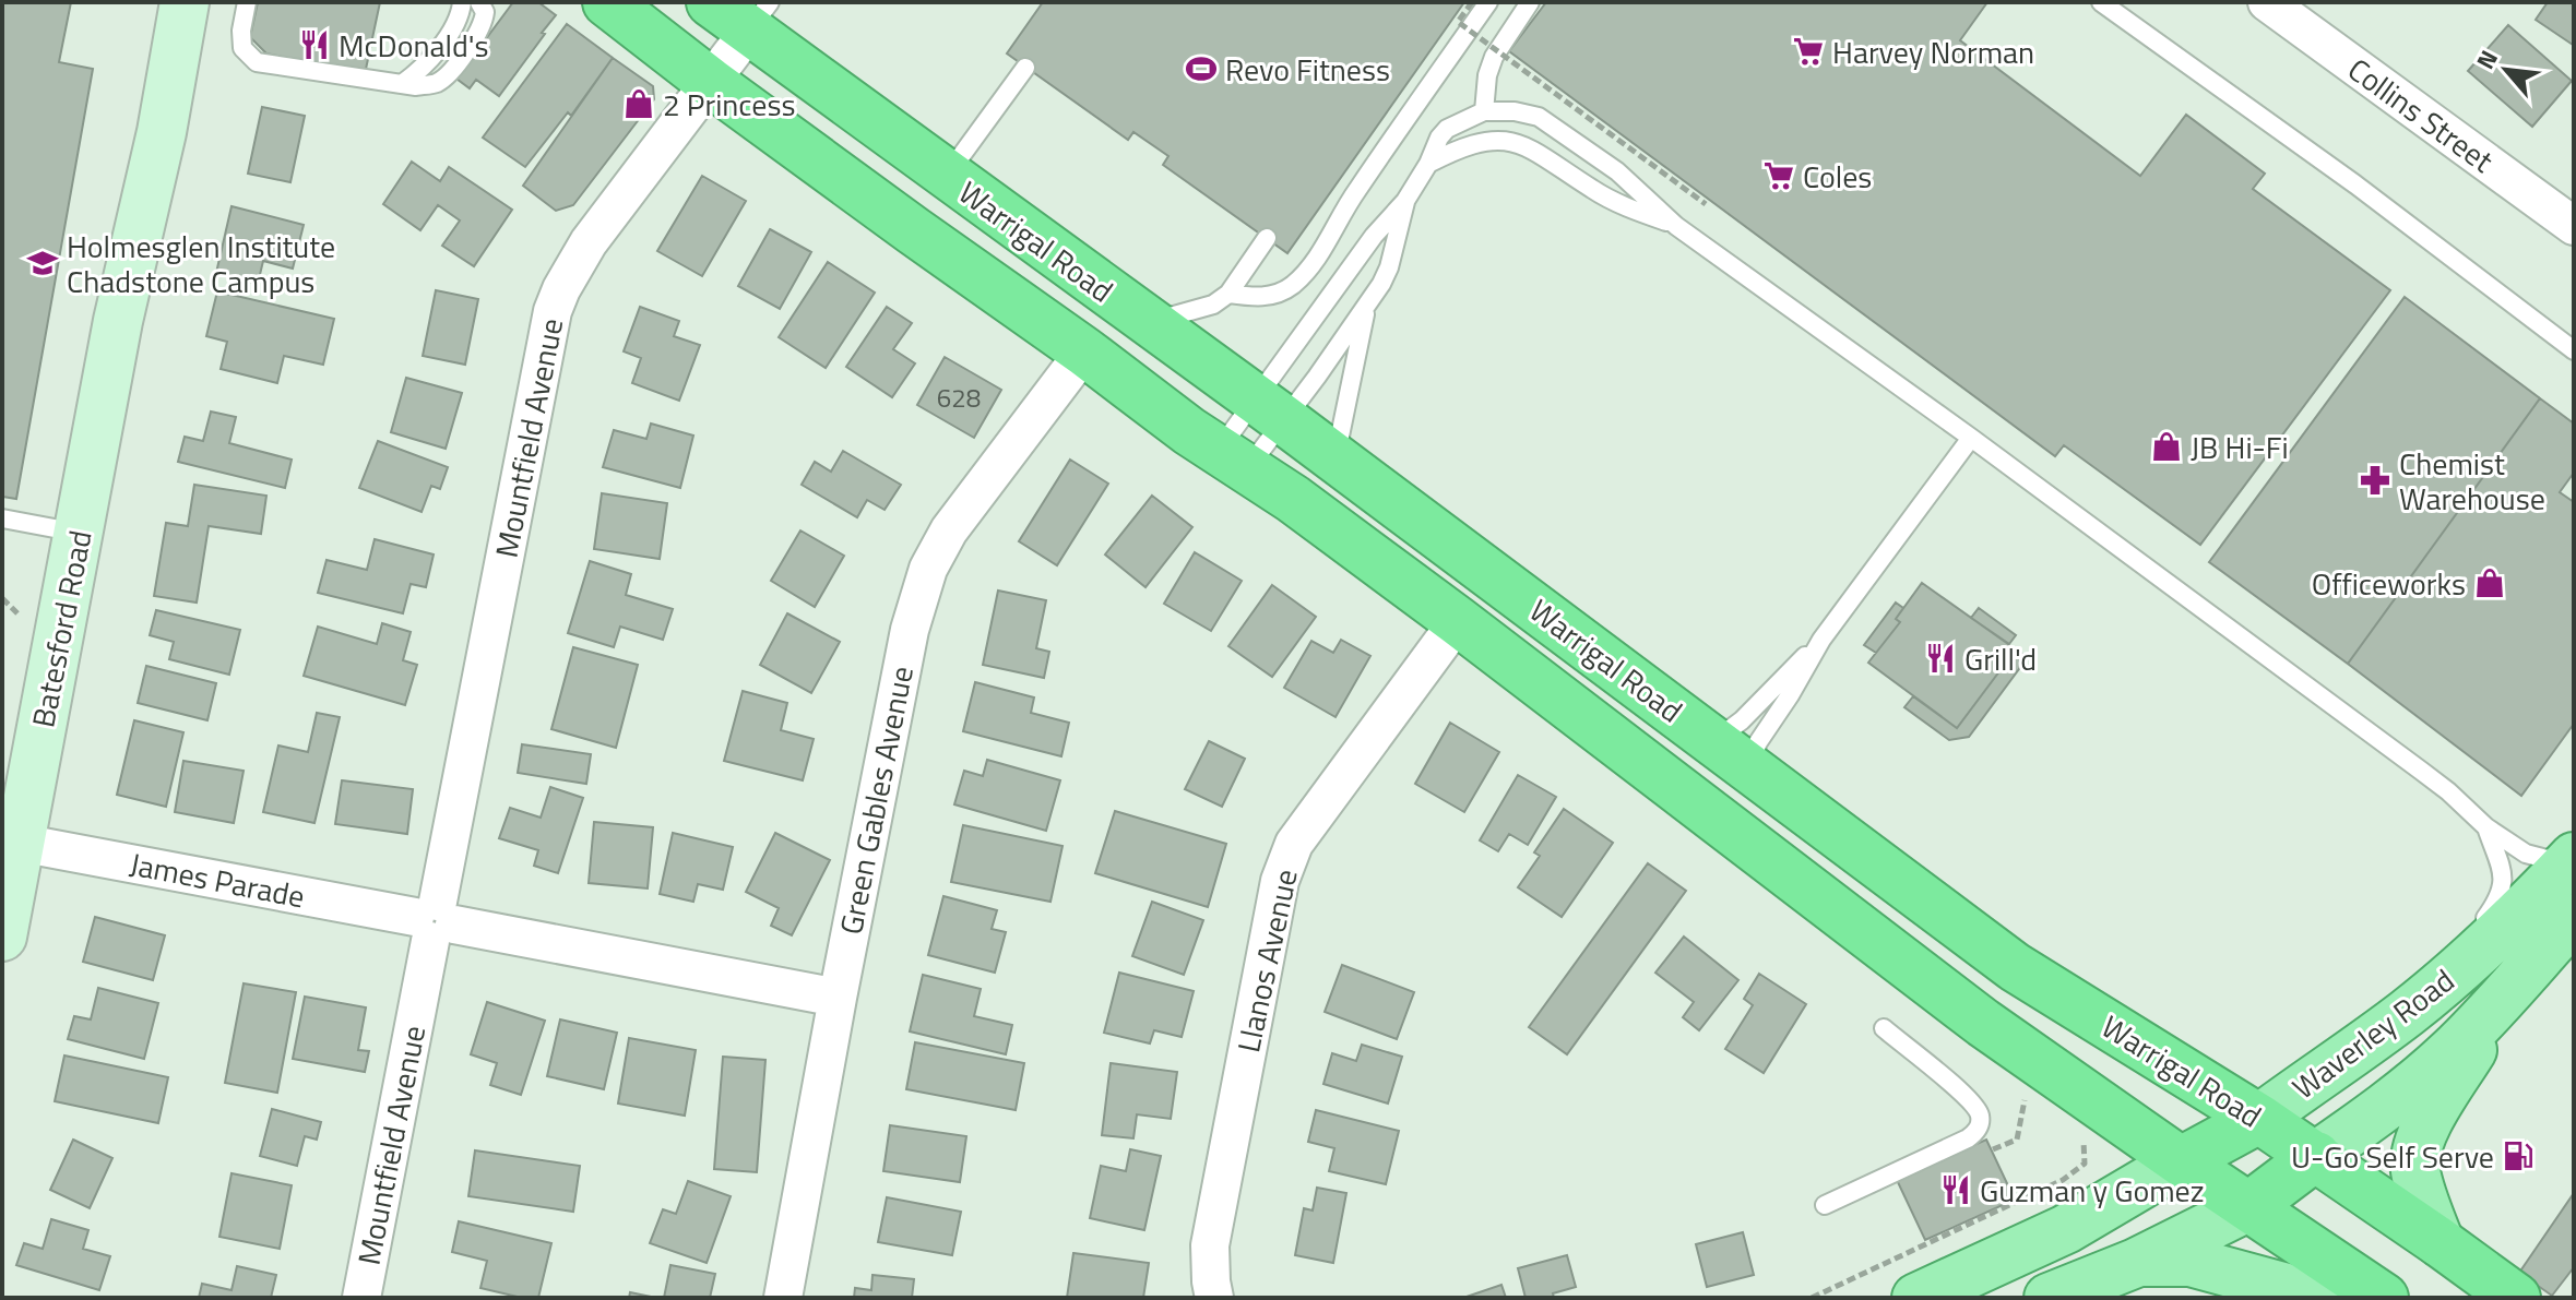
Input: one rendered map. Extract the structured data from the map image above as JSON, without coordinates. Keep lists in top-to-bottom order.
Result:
{
  "streets": {
    "highway": ["Warrigal Road", "Waverley Road"],
    "main road": ["Batesford Road"],
    "street": [
      "Collins Street",
      "Mountfield Avenue",
      "Green Gables Avenue",
      "James Parade",
      "Llanos Avenue"
    ]
  },
  "crossings": [
    ["Warrigal Road", "Mountfield Avenue"],
    ["Warrigal Road", "Green Gables Avenue"],
    ["Warrigal Road", "Llanos Avenue"],
    ["Warrigal Road", "Waverley Road"],
    ["Mountfield Avenue", "James Parade"],
    ["Batesford Road", "James Parade"],
    ["Green Gables Avenue", "James Parade"]
  ],
  "places": {
    "restaurant": ["McDonald's", "Grill'd", "Guzman y Gomez"],
    "supermarket": ["Harvey Norman", "Coles"],
    "sports": ["Revo Fitness"],
    "shop": ["2 Princess", "JB Hi-Fi", "Officeworks"],
    "school or university": ["Holmesglen Institute Chadstone Campus"],
    "pharmacy": ["Chemist Warehouse"],
    "fuel station": ["U-Go Self Serve"]
  },
  "house_numbers": ["628"],
  "north": "top left"
}
